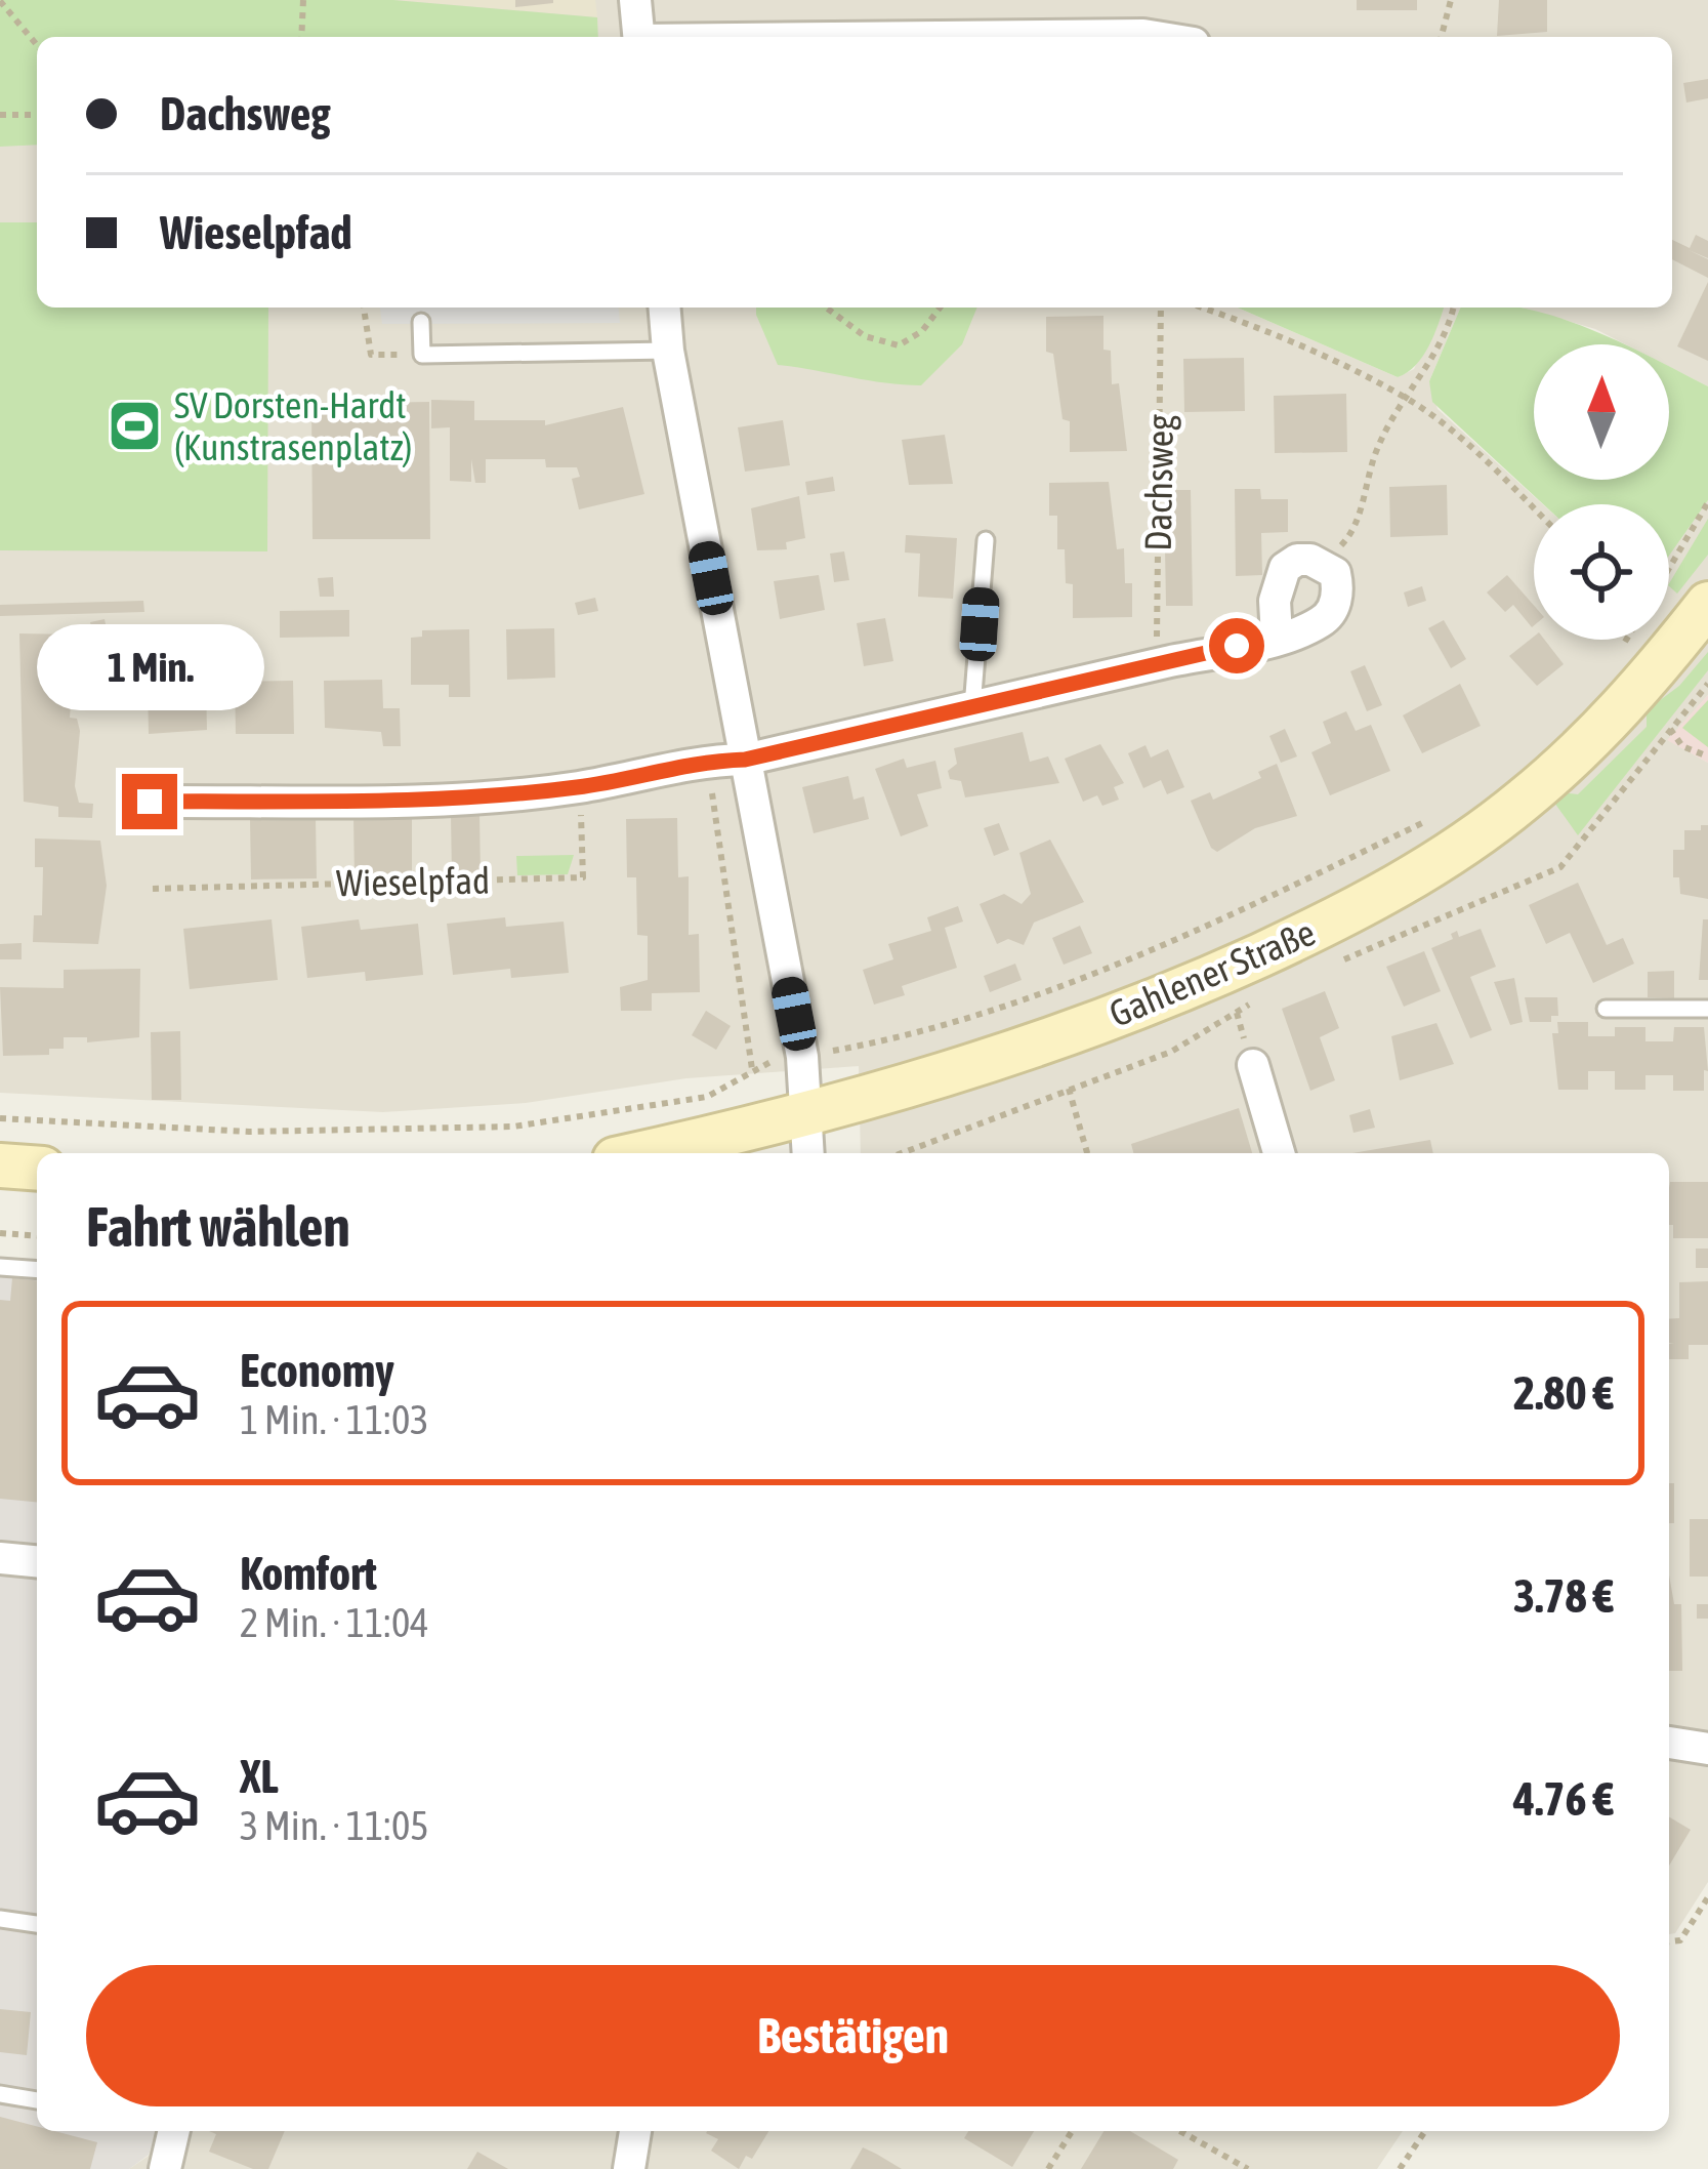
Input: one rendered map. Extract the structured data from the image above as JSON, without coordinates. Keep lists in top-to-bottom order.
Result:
{
  "streets": {
    "main road": ["Gahlener Straße"],
    "path": ["Dachsweg", "Wieselpfad"]
  },
  "places": {
    "sports": ["SV Dorsten-Hardt (Kunstrasenplatz)"]
  },
  "north": "top",
  "page": {
    "banner": ["Dachsweg", "Wieselpfad"],
    "bubble": "1 Min.",
    "heading": "Fahrt wählen",
    "list": [
      {
        "name": "Economy",
        "note": "1 Min. · 11:03",
        "value": "2.80 €"
      },
      {
        "name": "Komfort",
        "note": "2 Min. · 11:04",
        "value": "3.78 €"
      },
      {
        "name": "XL",
        "note": "3 Min. · 11:05",
        "value": "4.76 €"
      }
    ],
    "buttons": "Bestätigen"
  }
}
